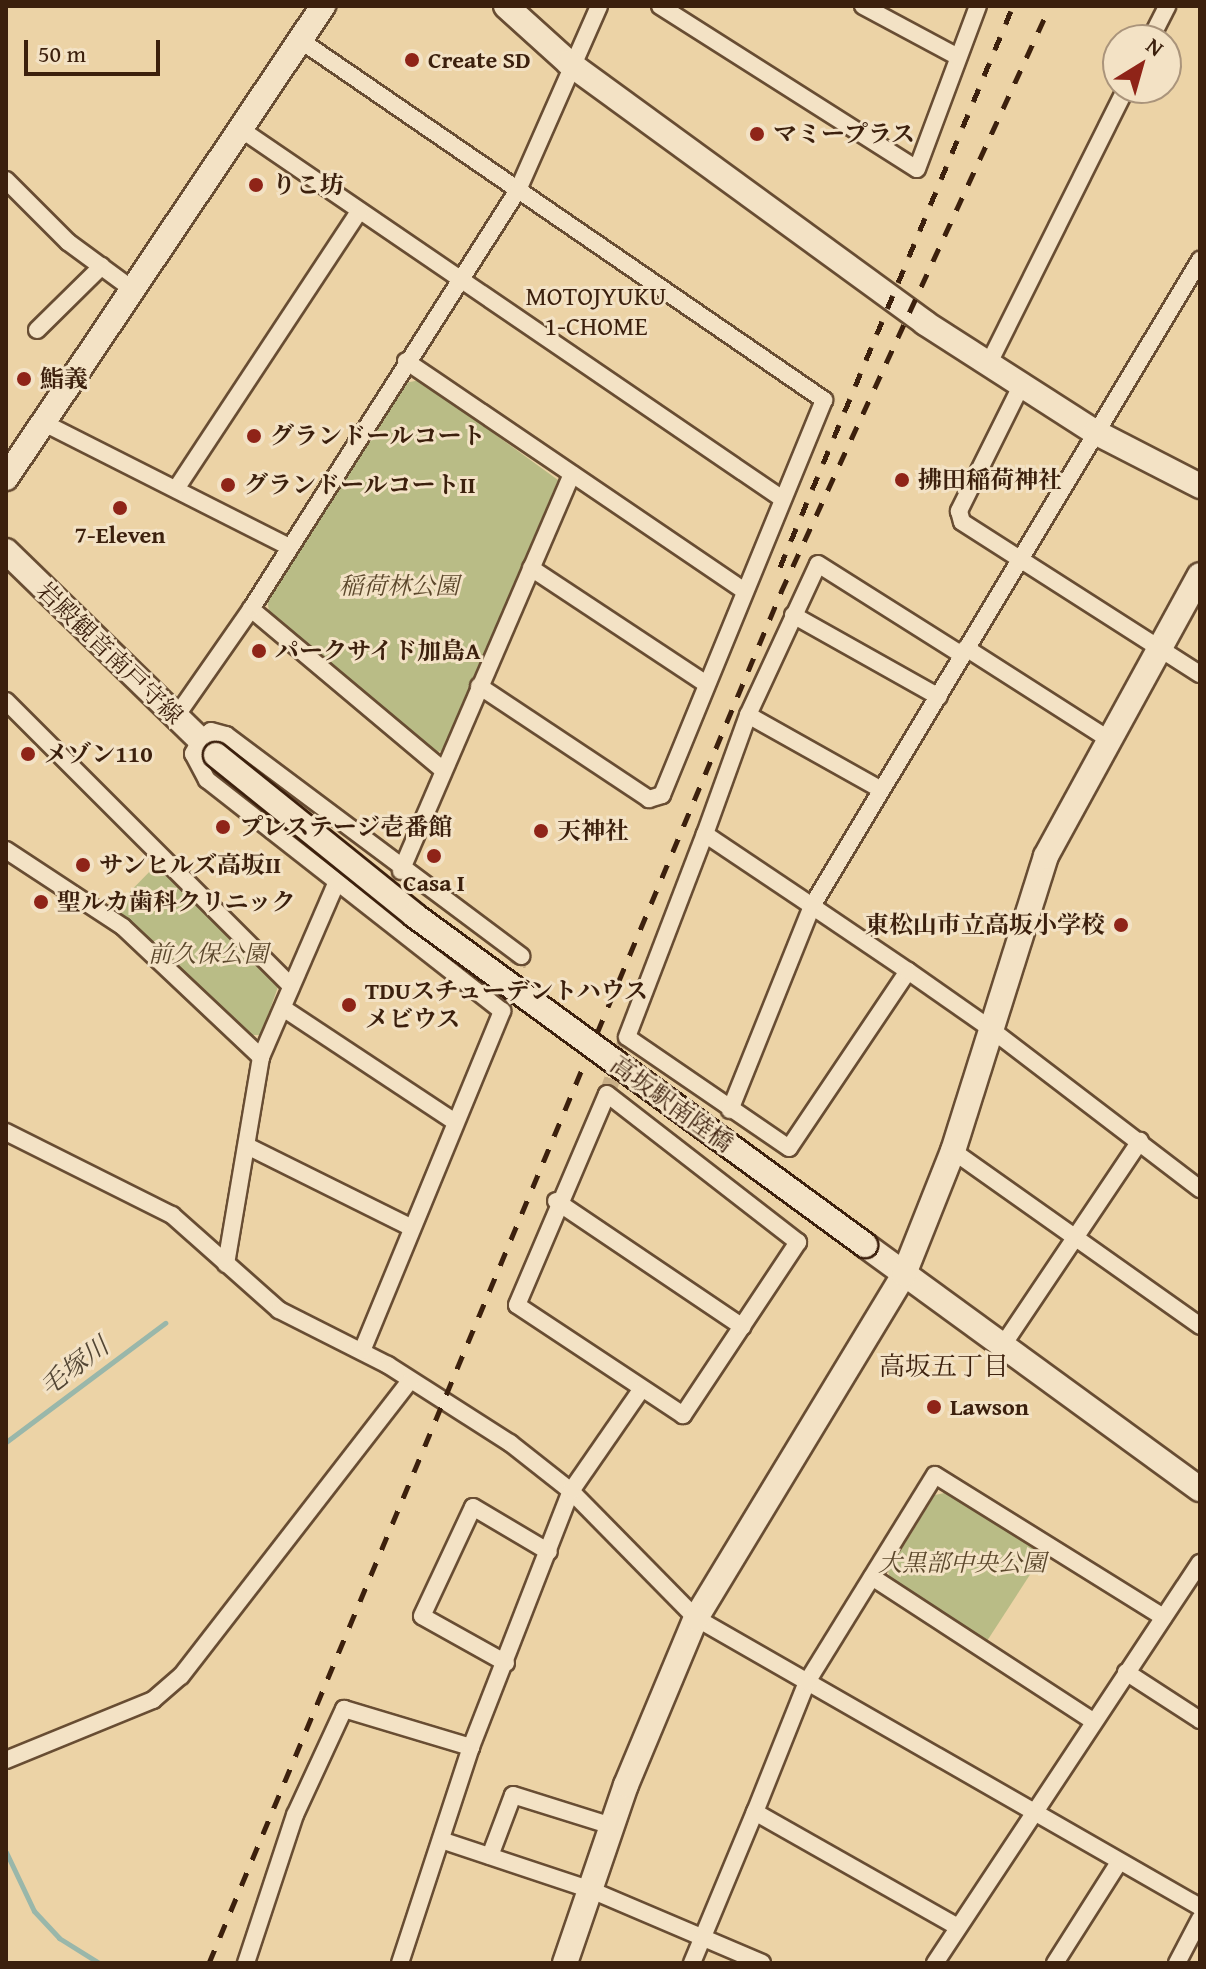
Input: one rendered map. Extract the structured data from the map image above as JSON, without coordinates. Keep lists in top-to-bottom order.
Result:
{
  "streets": {
    "street": ["岩殿観音南戸守線", "高坂駅南陸橋"]
  },
  "crossings": [
    ["岩殿観音南戸守線", "高坂駅南陸橋"]
  ],
  "districts": ["MOTOJYUKU 1-CHOME", "高坂五丁目"],
  "water": ["毛塚川"],
  "parks": ["稲荷林公園", "前久保公園", "大黒部中央公園"],
  "places": [
    "Create SD",
    "マミープラス",
    "りこ坊",
    "鮨義",
    "グランドールコート",
    "拂田稲荷神社",
    "グランドールコートⅡ",
    "7-Eleven",
    "パークサイド加島A",
    "メゾン110",
    "プレステージ壱番館",
    "天神社",
    "Casa I",
    "サンヒルズ高坂Ⅱ",
    "聖ルカ歯科クリニック",
    "東松山市立高坂小学校",
    "TDUスチューデントハウス メビウス",
    "Lawson"
  ],
  "scale_bar": "50 m",
  "north": "top right"
}
